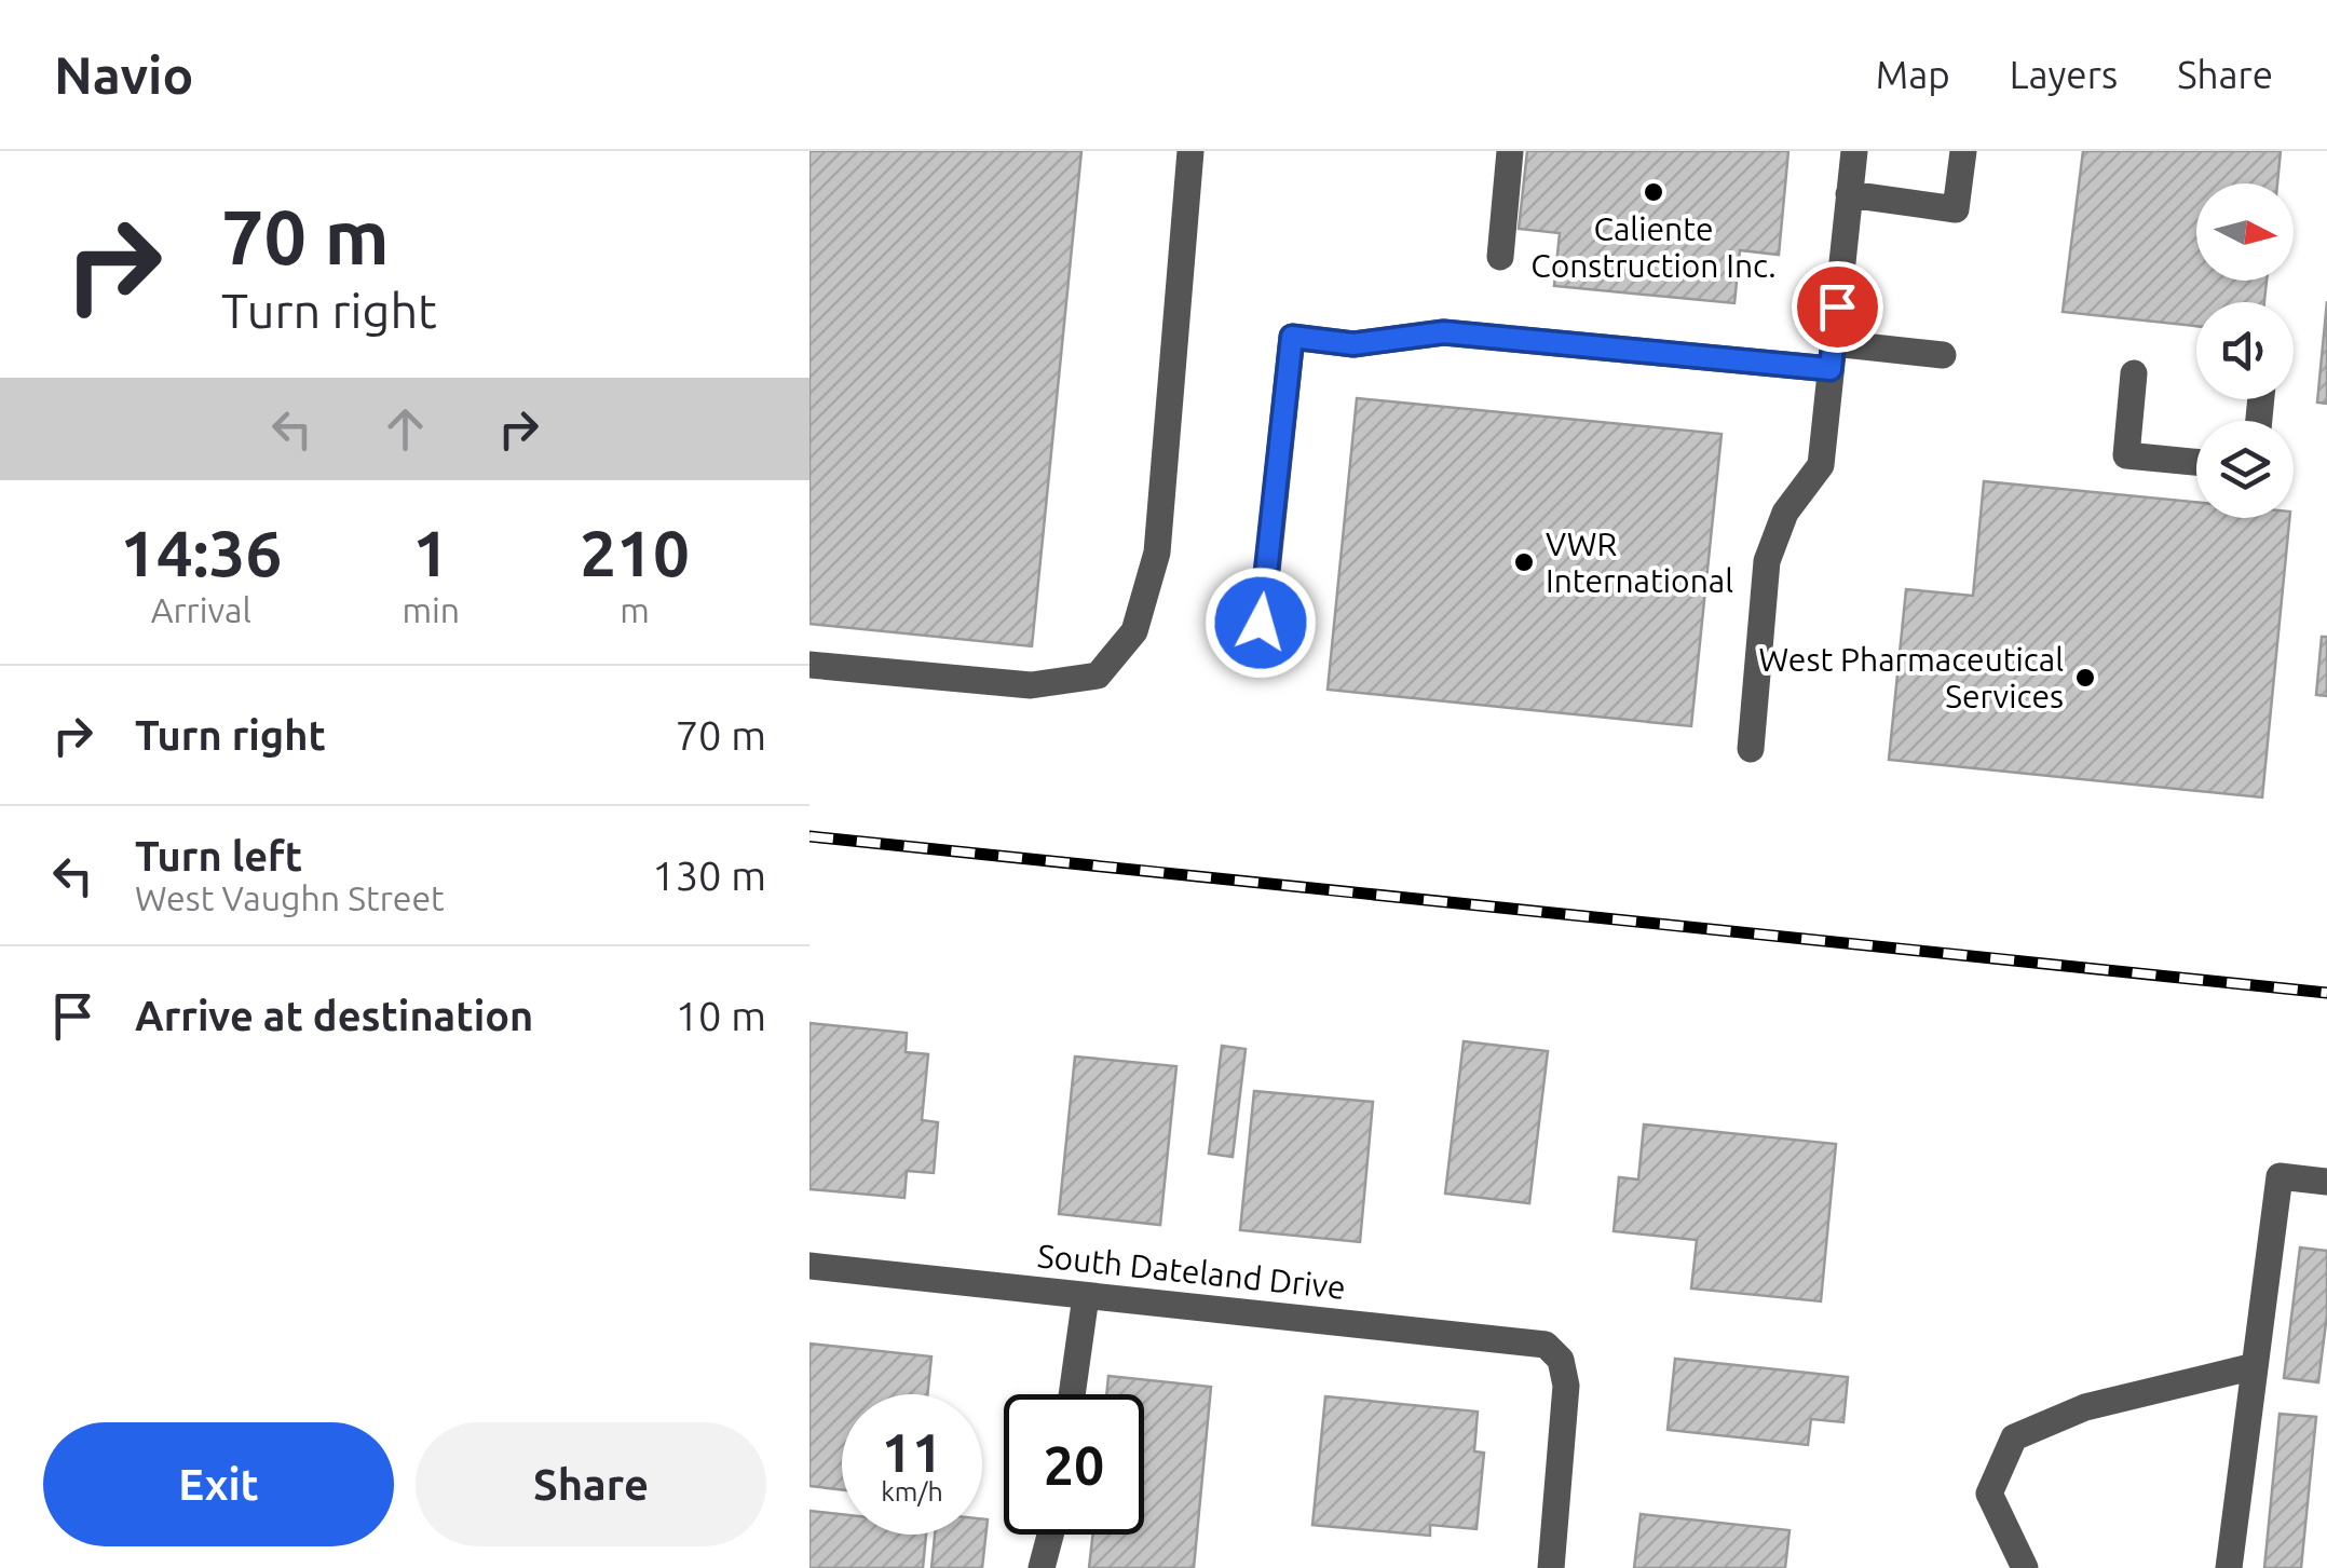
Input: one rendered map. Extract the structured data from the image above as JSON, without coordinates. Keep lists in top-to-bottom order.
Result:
{
  "streets": {
    "street": ["South Dateland Drive"]
  },
  "places": ["Caliente Construction Inc.", "VWR International", "West Pharmaceutical Services"],
  "north": "right",
  "page": {
    "header": "Navio",
    "nav": ["Map", "Layers", "Share"],
    "turn": ["70 m", "Turn right"],
    "eta": [
      "14:36",
      "Arrival",
      "1",
      "min",
      "210",
      "m"
    ],
    "list": [
      {
        "name": "Turn right",
        "value": "70 m"
      },
      {
        "name": "Turn left",
        "note": "West Vaughn Street",
        "value": "130 m"
      },
      {
        "name": "Arrive at destination",
        "value": "10 m"
      }
    ],
    "speed": "11 km/h",
    "limit": "20",
    "buttons": ["Exit", "Share"]
  }
}
